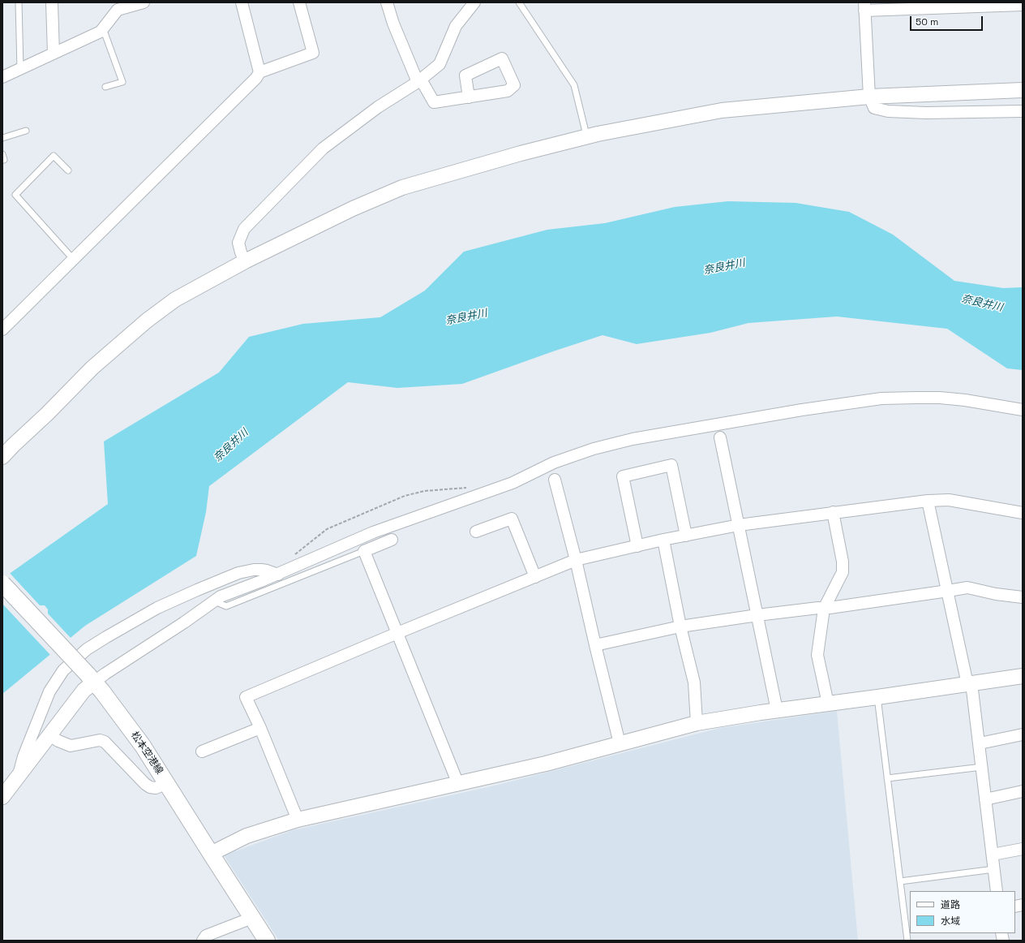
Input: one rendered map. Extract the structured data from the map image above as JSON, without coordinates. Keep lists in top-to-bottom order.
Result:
{
  "streets": {
    "main road": ["松本空港線"]
  },
  "water": ["奈良井川"],
  "legend": ["道路", "水域"],
  "scale_bar": "50 m"
}
